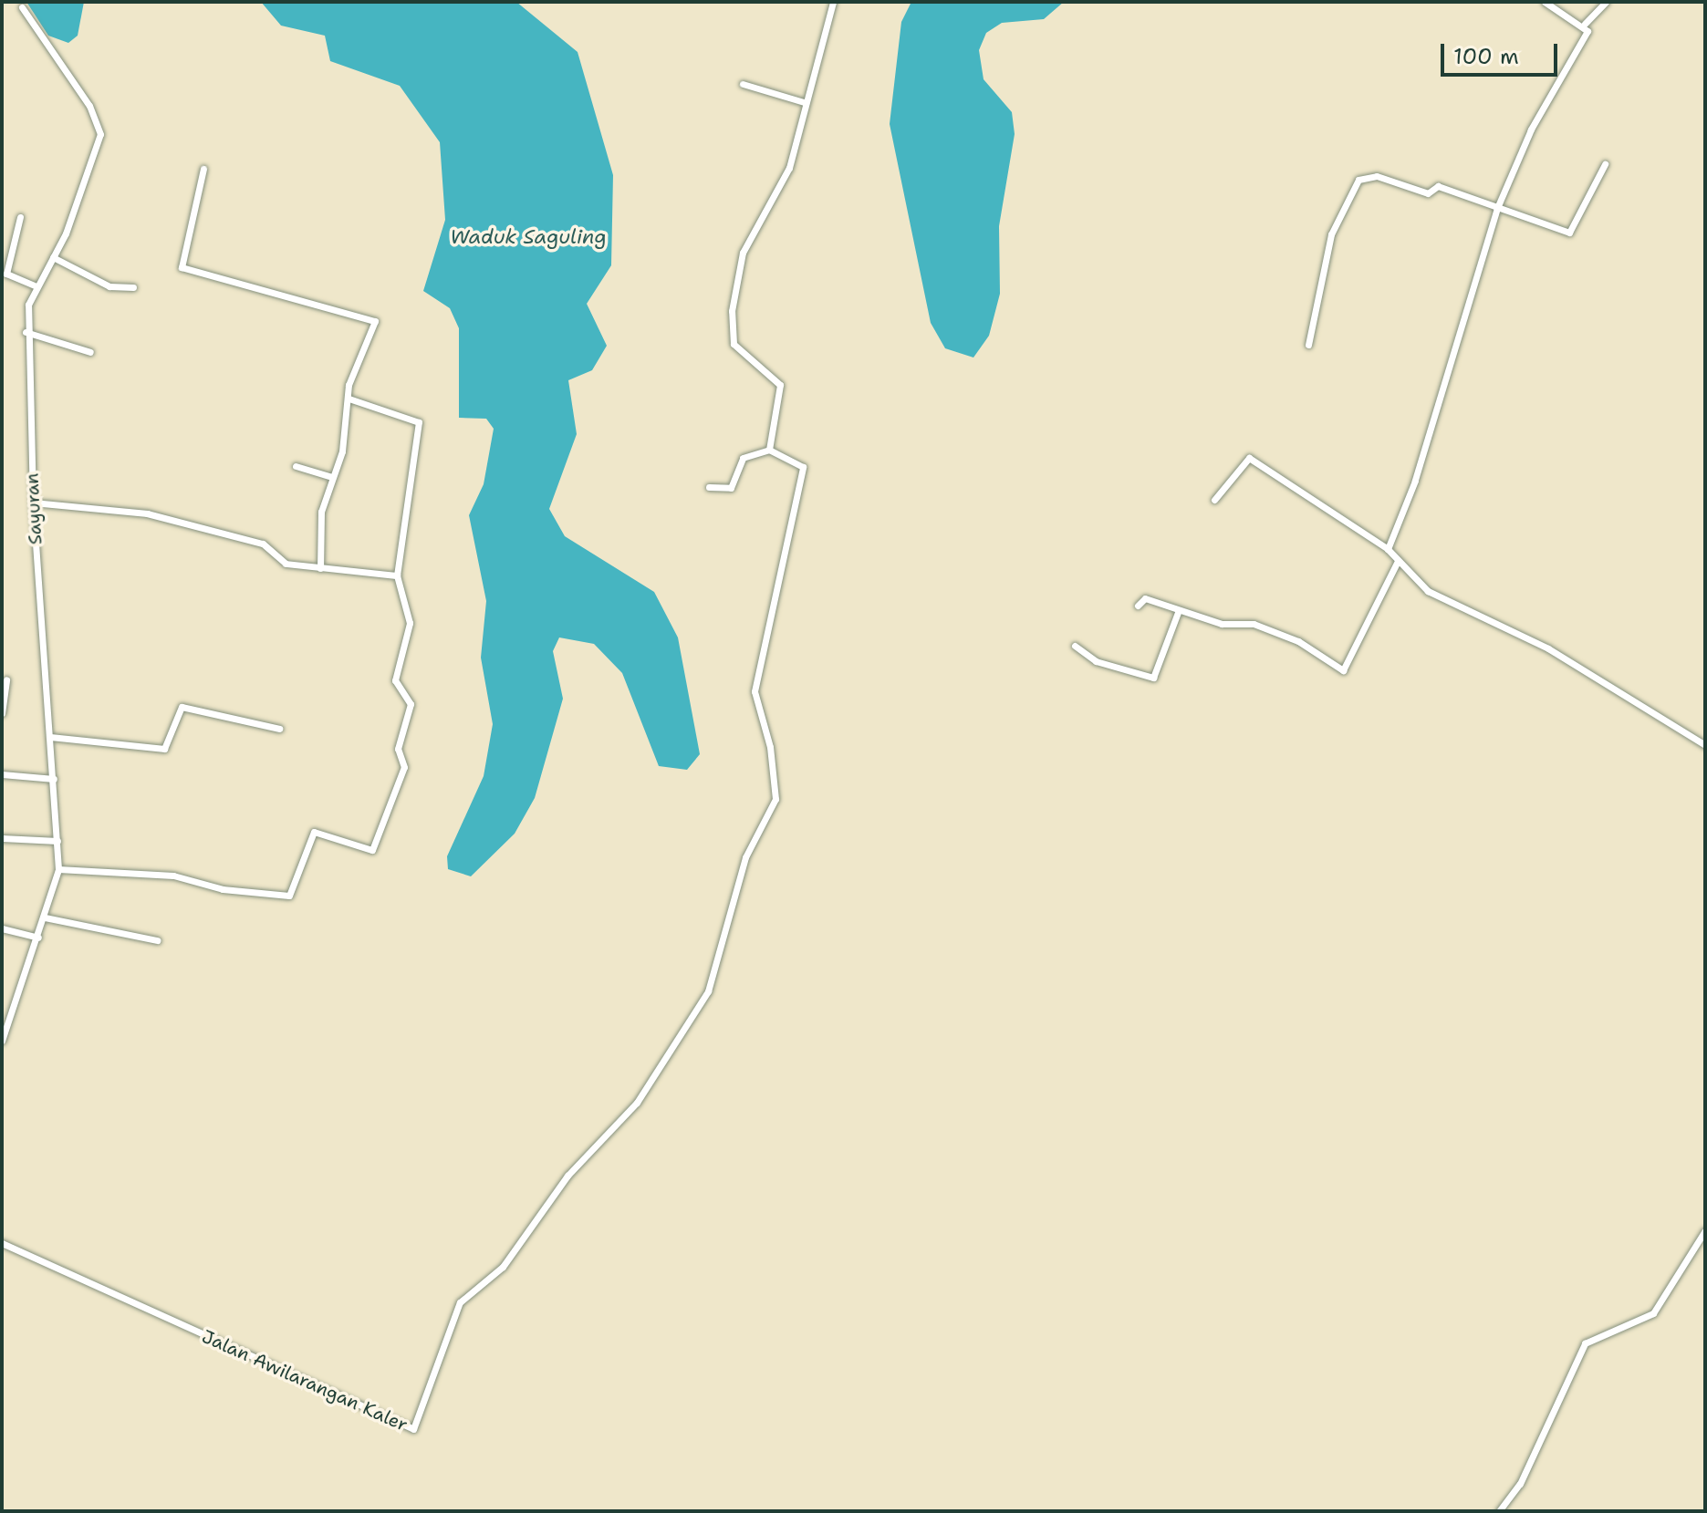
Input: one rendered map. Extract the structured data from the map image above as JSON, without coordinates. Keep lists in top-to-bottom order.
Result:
{
  "streets": {
    "street": ["Sayuran", "Jalan Awilarangan Kaler"]
  },
  "water": ["Waduk Saguling"],
  "scale_bar": "100 m"
}
